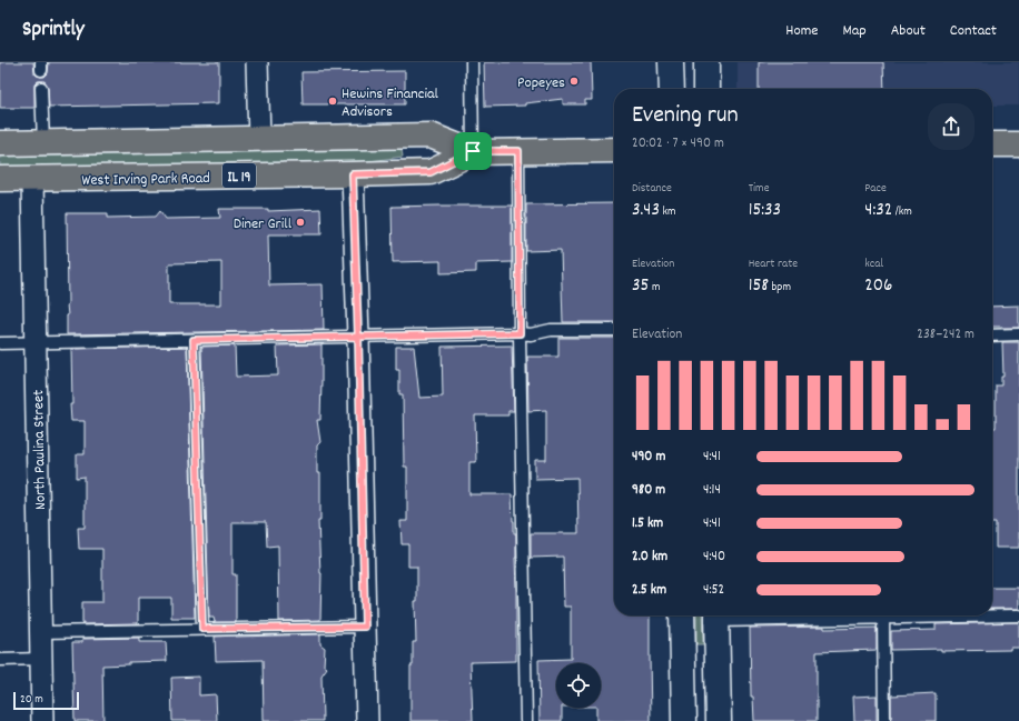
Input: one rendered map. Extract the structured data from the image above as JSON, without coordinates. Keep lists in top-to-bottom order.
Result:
{
  "streets": {
    "main road": ["IL 19", "West Irving Park Road"],
    "street": ["North Paulina Street"]
  },
  "crossings": [
    ["West Irving Park Road", "North Paulina Street"]
  ],
  "places": ["Popeyes", "Hewins Financial Advisors", "Diner Grill"],
  "scale_bar": "20 m",
  "page": {
    "header": "Sprintly",
    "nav": [
      "Home",
      "Map",
      "About",
      "Contact"
    ],
    "heading": ["Evening run", "20:02 · 7 × 490 m"],
    "stats": [
      ["Distance", "3.43 km"],
      ["Time", "15:33"],
      ["Pace", "4:32 /km"],
      ["Elevation", "35 m"],
      ["Heart rate", "158 bpm"],
      ["kcal", "206"]
    ],
    "chart": ["Elevation", "238–242 m"],
    "list": [
      {
        "name": "490 m",
        "note": "4:41"
      },
      {
        "name": "980 m",
        "note": "4:14"
      },
      {
        "name": "1.5 km",
        "note": "4:41"
      },
      {
        "name": "2.0 km",
        "note": "4:40"
      },
      {
        "name": "2.5 km",
        "note": "4:52"
      }
    ],
    "scale": "20 m"
  }
}
